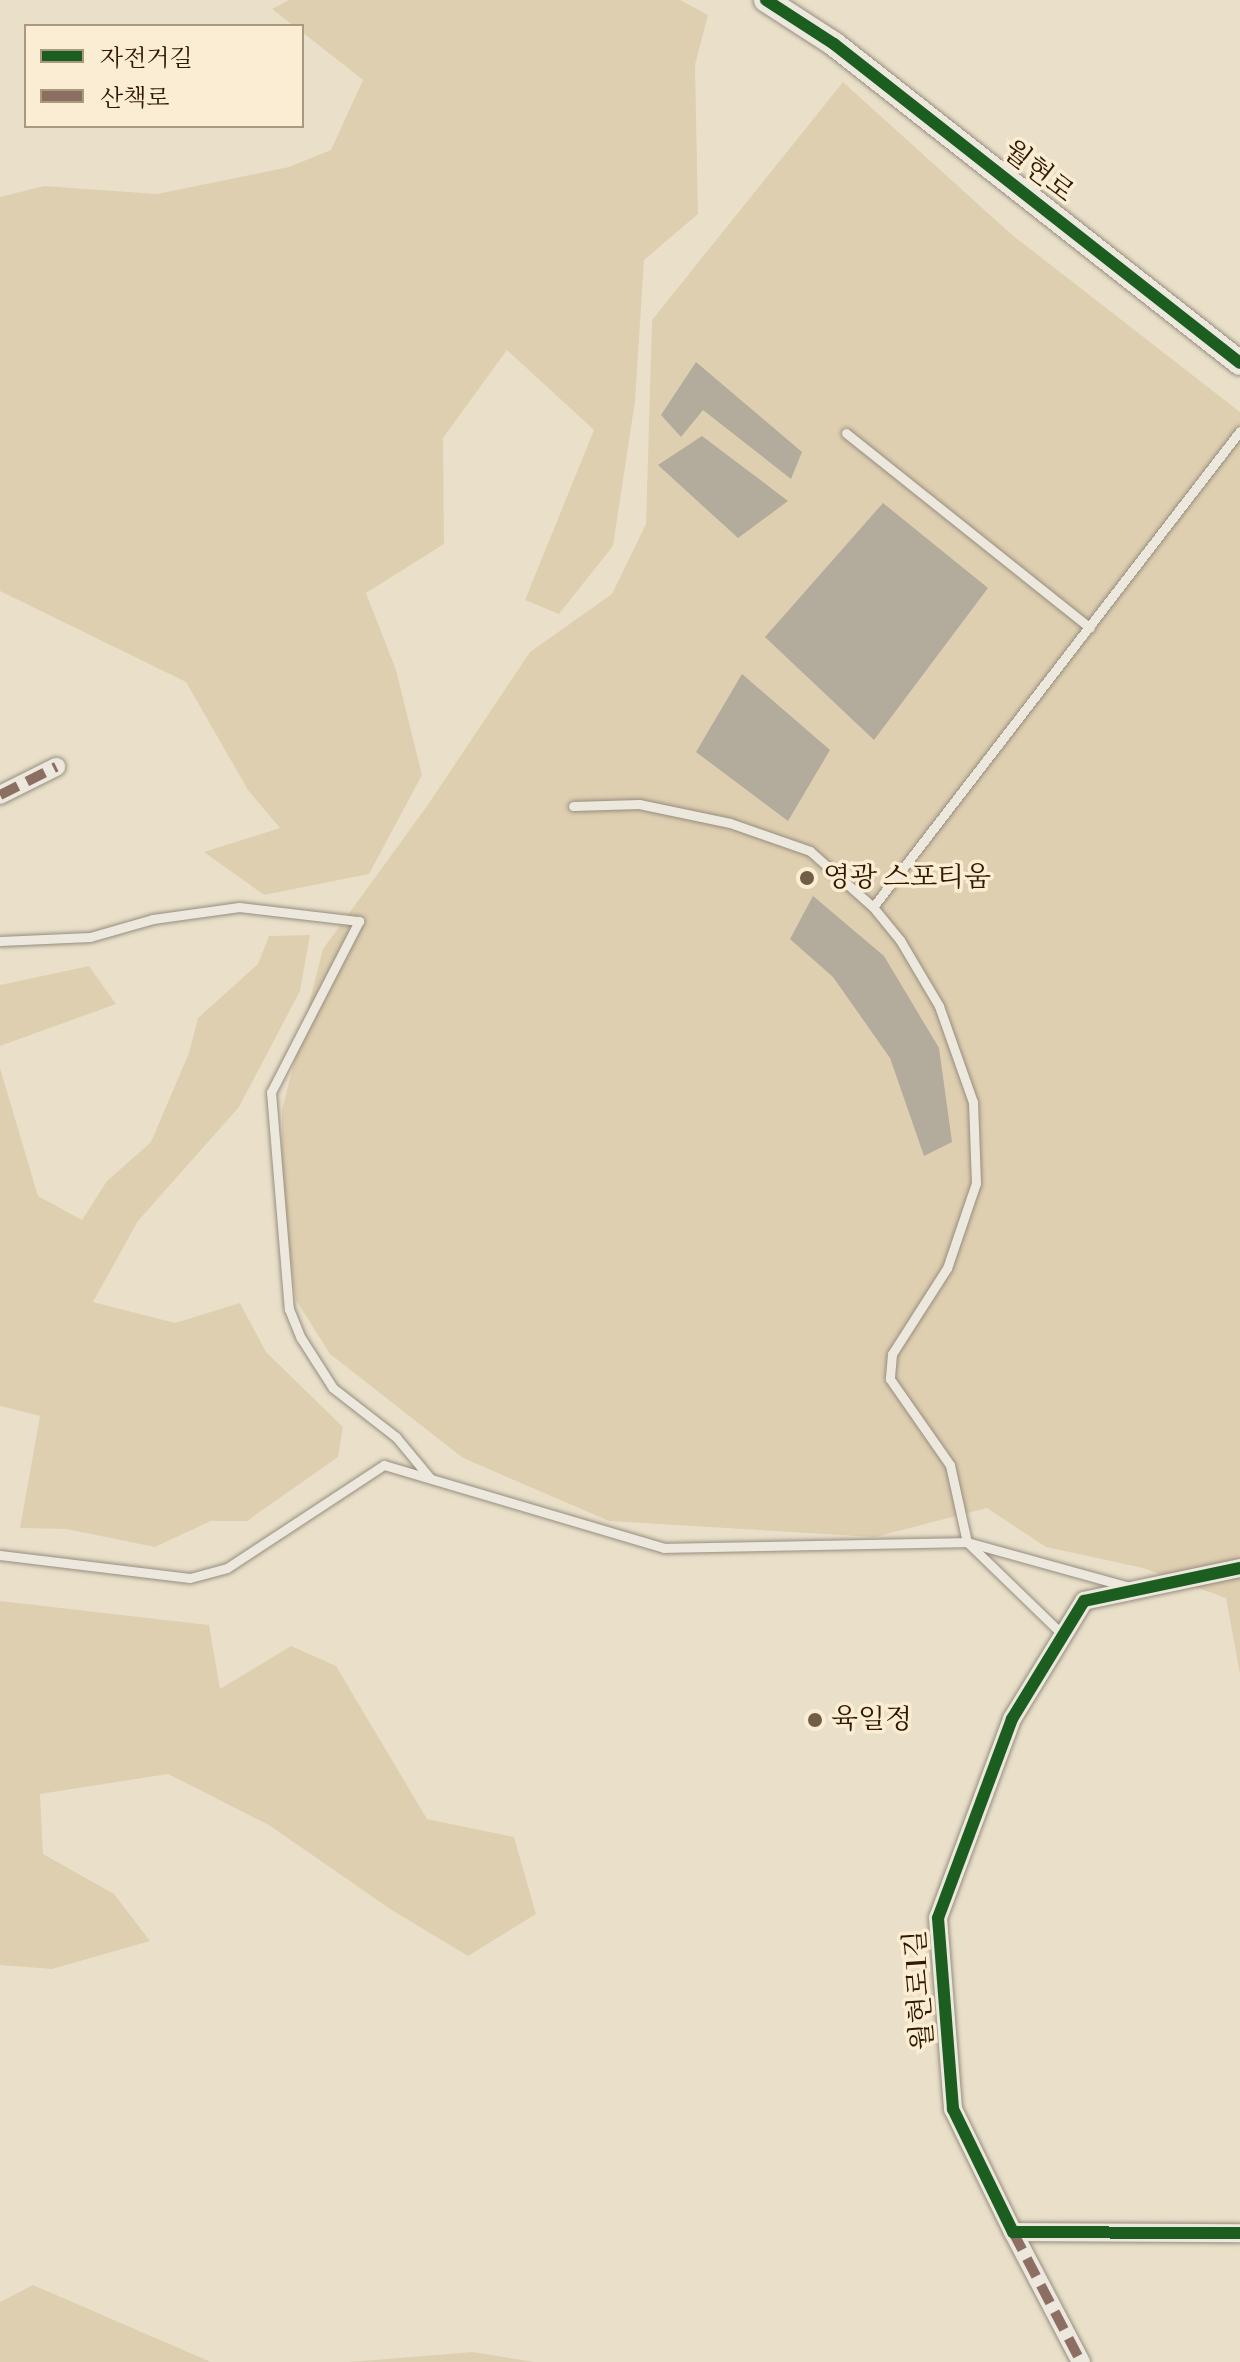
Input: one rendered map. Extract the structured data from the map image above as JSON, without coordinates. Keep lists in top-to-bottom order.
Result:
{
  "streets": {
    "street": ["월현로", "월현로1길"]
  },
  "places": ["영광 스포티움", "육일정"],
  "legend": ["자전거길", "산책로"]
}
